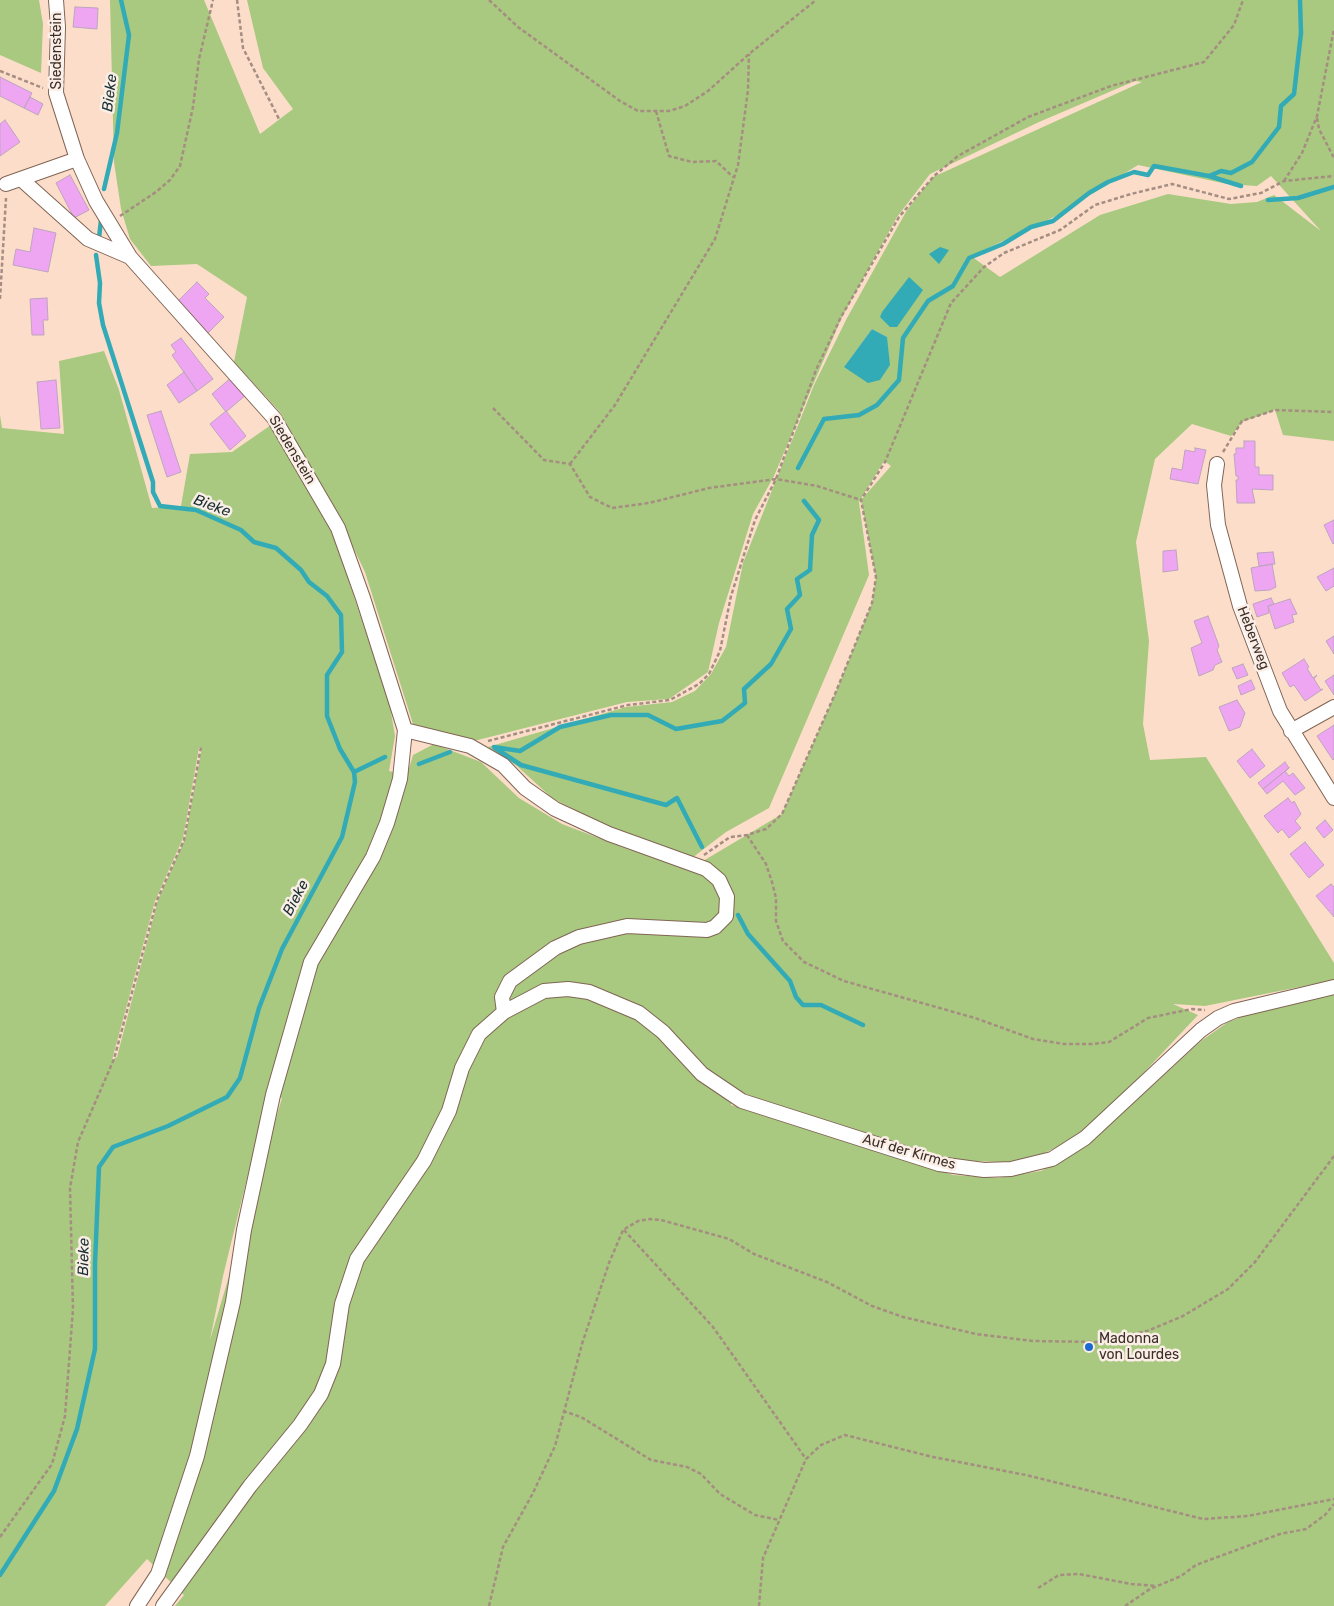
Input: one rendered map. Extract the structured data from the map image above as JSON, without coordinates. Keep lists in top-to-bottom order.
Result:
{
  "streets": {
    "street": ["Siedenstein", "Heberweg", "Auf der Kirmes"]
  },
  "water": ["Bieke"],
  "places": ["Madonna von Lourdes"]
}
